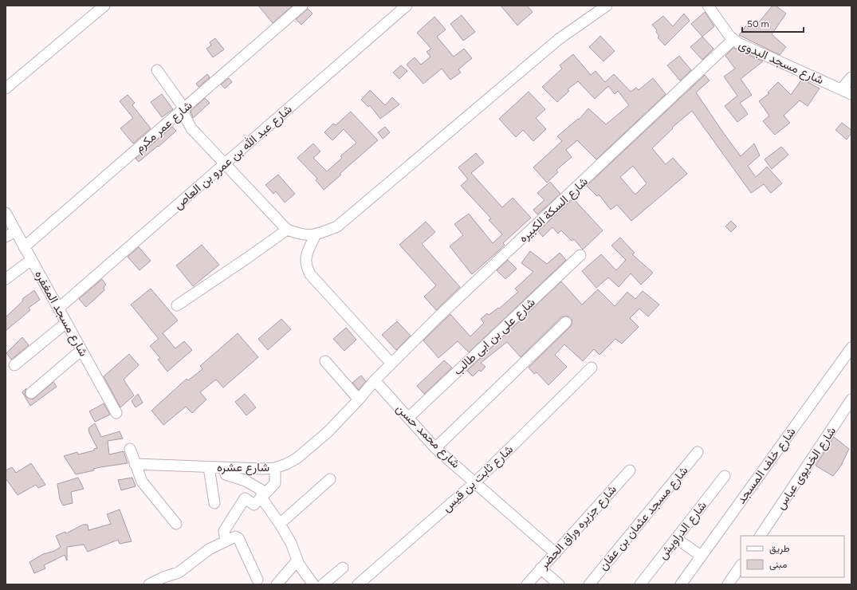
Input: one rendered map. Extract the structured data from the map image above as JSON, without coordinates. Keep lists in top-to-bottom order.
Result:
{
  "streets": {
    "street": [
      "شارع مسجد البدوى",
      "شارع عمر مكرم",
      "شارع عبد الله بن عمرو بن العاص",
      "شارع السكة الكبيره",
      "شارع مسجد المغفره",
      "شارع على بن ابى طالب",
      "شارع محمد حسن",
      "شارع خلف المسجد",
      "شارع عشره",
      "شارع الخديوى عباس",
      "شارع ثابت بن قيس",
      "شارع مسجد عثمان بن عفان",
      "شارع جزيره وراق الحضر",
      "شارع الدراويش"
    ]
  },
  "crossings": [
    ["شارع مسجد البدوى", "شارع السكة الكبيره"],
    ["شارع عمر مكرم", "شارع مسجد المغفره"],
    ["شارع عبد الله بن عمرو بن العاص", "شارع مسجد المغفره"],
    ["شارع السكة الكبيره", "شارع محمد حسن"],
    ["شارع السكة الكبيره", "شارع عشره"],
    ["شارع على بن ابى طالب", "شارع محمد حسن"],
    ["شارع محمد حسن", "شارع عشره"],
    ["شارع محمد حسن", "شارع ثابت بن قيس"],
    ["شارع محمد حسن", "شارع جزيره وراق الحضر"]
  ],
  "legend": ["طريق", "مبنى"],
  "scale_bar": "50 m"
}
